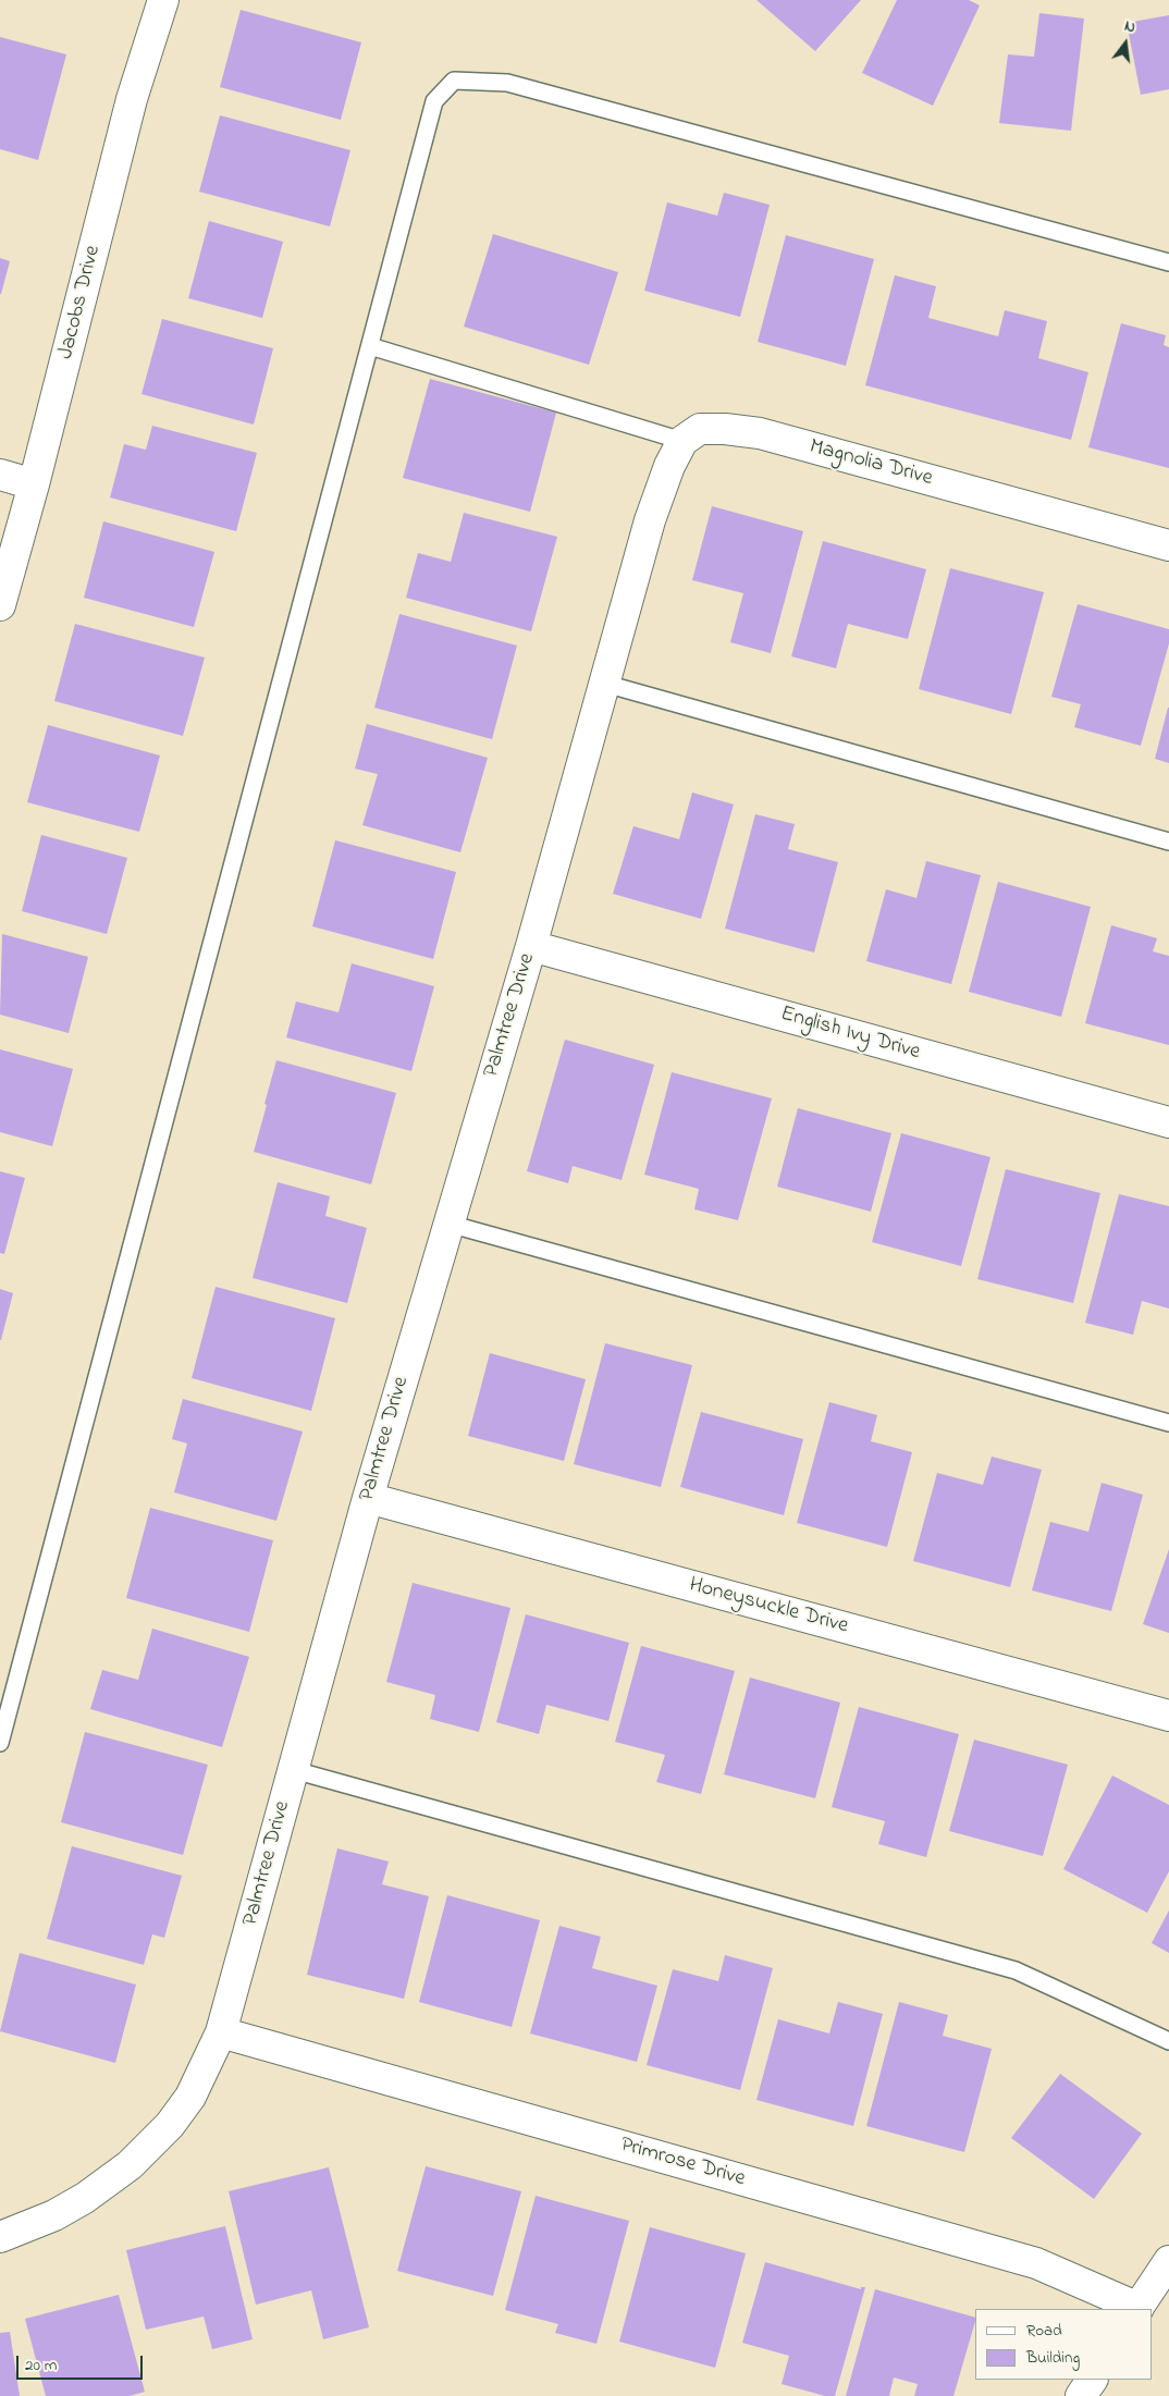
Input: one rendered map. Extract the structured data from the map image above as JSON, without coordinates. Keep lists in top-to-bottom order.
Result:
{
  "streets": {
    "street": [
      "Jacobs Drive",
      "Magnolia Drive",
      "Palmtree Drive",
      "English Ivy Drive",
      "Honeysuckle Drive",
      "Primrose Drive"
    ]
  },
  "crossings": [
    ["Magnolia Drive", "Palmtree Drive"],
    ["Palmtree Drive", "English Ivy Drive"],
    ["Palmtree Drive", "Honeysuckle Drive"],
    ["Palmtree Drive", "Primrose Drive"]
  ],
  "legend": ["Road", "Building"],
  "scale_bar": "20 m",
  "north": "top"
}
